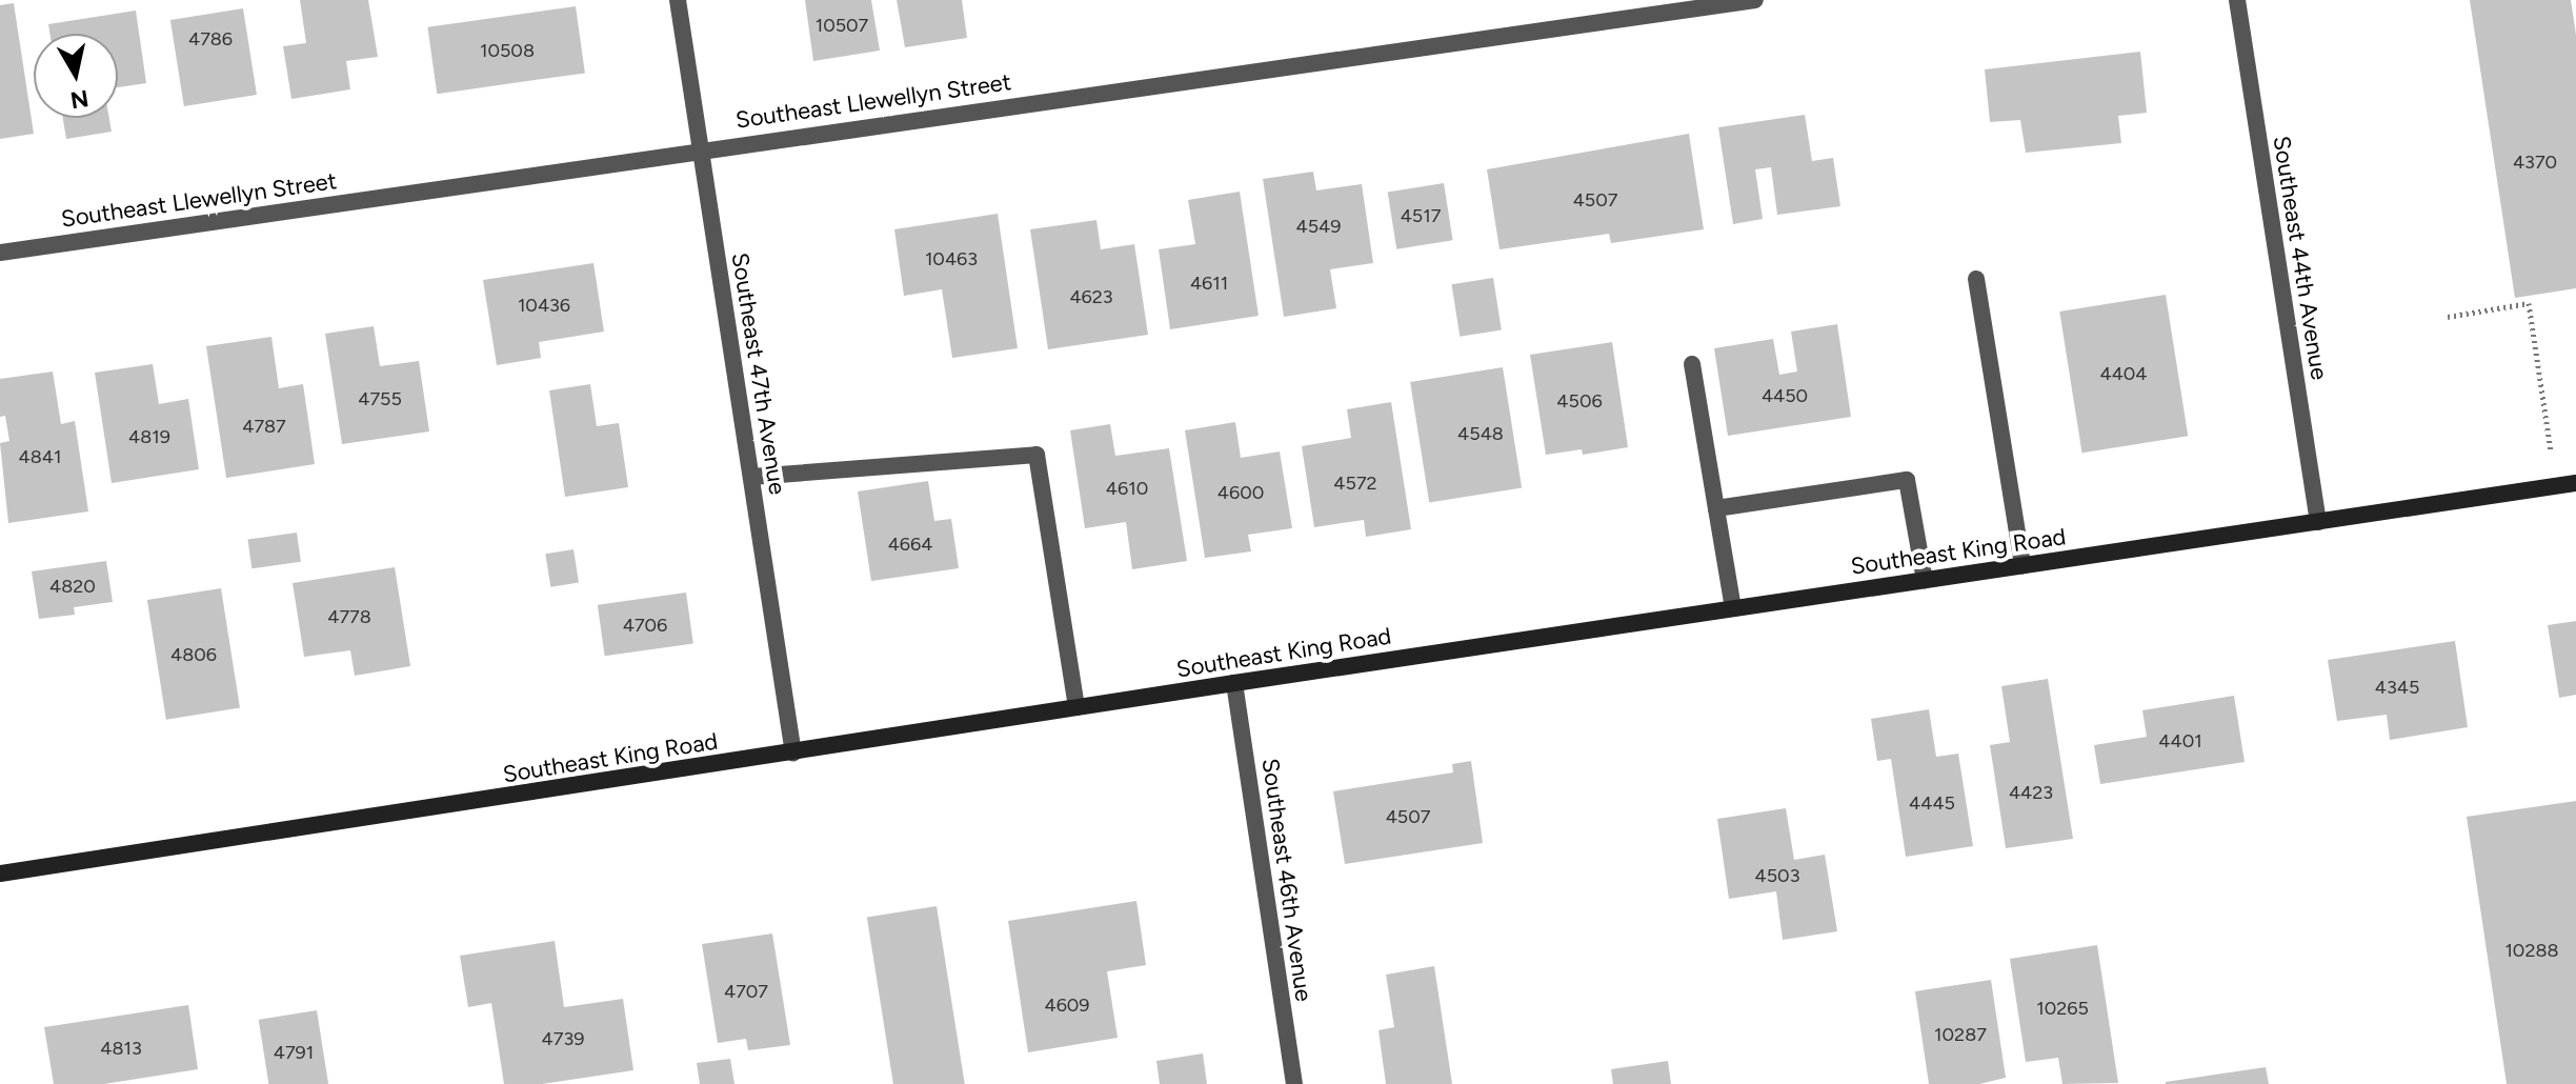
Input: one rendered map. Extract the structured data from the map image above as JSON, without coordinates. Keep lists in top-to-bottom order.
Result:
{
  "streets": {
    "main road": ["Southeast King Road"],
    "street": [
      "Southeast Llewellyn Street",
      "Southeast 44th Avenue",
      "Southeast 47th Avenue",
      "Southeast 46th Avenue"
    ]
  },
  "crossings": [
    ["Southeast Llewellyn Street", "Southeast 47th Avenue"],
    ["Southeast 44th Avenue", "Southeast King Road"],
    ["Southeast 47th Avenue", "Southeast King Road"],
    ["Southeast King Road", "Southeast 46th Avenue"]
  ],
  "house_numbers": [
    "10507",
    "4786",
    "10508",
    "4370",
    "4507",
    "4517",
    "4549",
    "10463",
    "4611",
    "4623",
    "10436",
    "4404",
    "4450",
    "4755",
    "4506",
    "4787",
    "4548",
    "4819",
    "4841",
    "4572",
    "4610",
    "4600",
    "4664",
    "4820",
    "4778",
    "4706",
    "4806",
    "4345",
    "4401",
    "4423",
    "4445",
    "4507",
    "4503",
    "10288",
    "4707",
    "4609",
    "10265",
    "10287",
    "4739",
    "4813",
    "4791"
  ],
  "north": "bottom"
}
